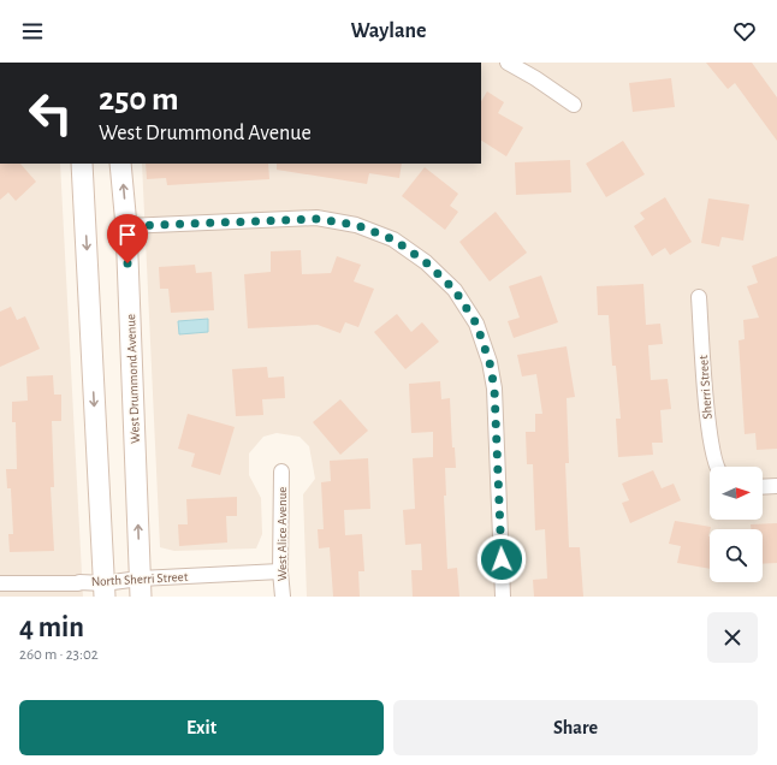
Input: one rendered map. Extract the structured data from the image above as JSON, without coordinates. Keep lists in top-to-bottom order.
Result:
{
  "streets": {
    "main road": ["West Drummond Avenue"],
    "street": ["Sherri Street", "West Alice Avenue", "North Sherri Street"]
  },
  "crossings": [
    ["West Drummond Avenue", "North Sherri Street"],
    ["West Alice Avenue", "North Sherri Street"]
  ],
  "north": "right",
  "page": {
    "header": "Waylane",
    "turn": ["250 m", "West Drummond Avenue"],
    "heading": ["4 min", "260 m · 23:02"],
    "buttons": ["Exit", "Share"]
  }
}
